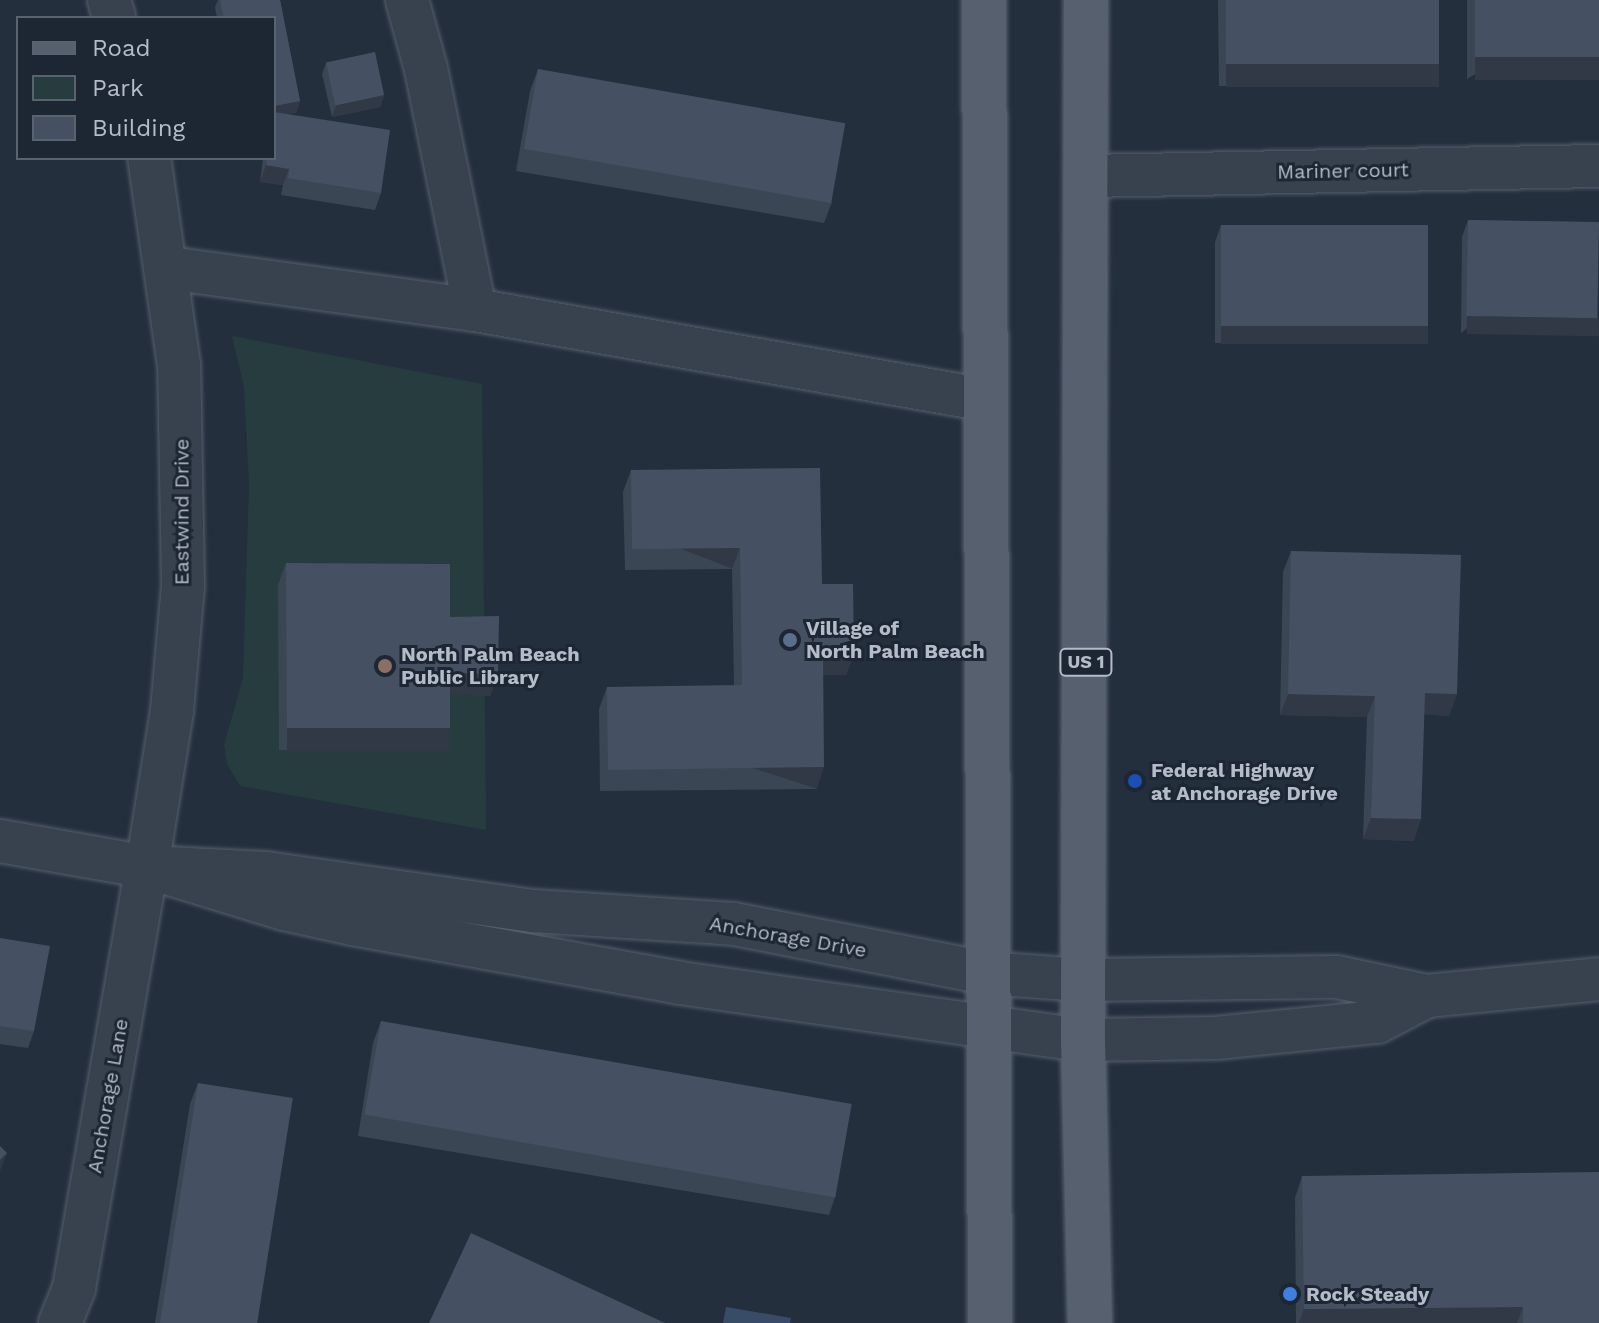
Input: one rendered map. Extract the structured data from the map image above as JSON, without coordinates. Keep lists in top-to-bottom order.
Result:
{
  "streets": {
    "main road": ["US 1"],
    "street": [
      "Mariner court",
      "Eastwind Drive",
      "Anchorage Drive",
      "Anchorage Lane"
    ]
  },
  "crossings": [
    ["Mariner court", "US 1"],
    ["Eastwind Drive", "Anchorage Drive"],
    ["Eastwind Drive", "Anchorage Lane"],
    ["US 1", "Anchorage Drive"],
    ["Anchorage Drive", "Anchorage Lane"]
  ],
  "places": [
    "Village of North Palm Beach",
    "North Palm Beach Public Library",
    "Federal Highway at Anchorage Drive",
    "Rock Steady"
  ],
  "legend": ["Road", "Park", "Building"]
}
